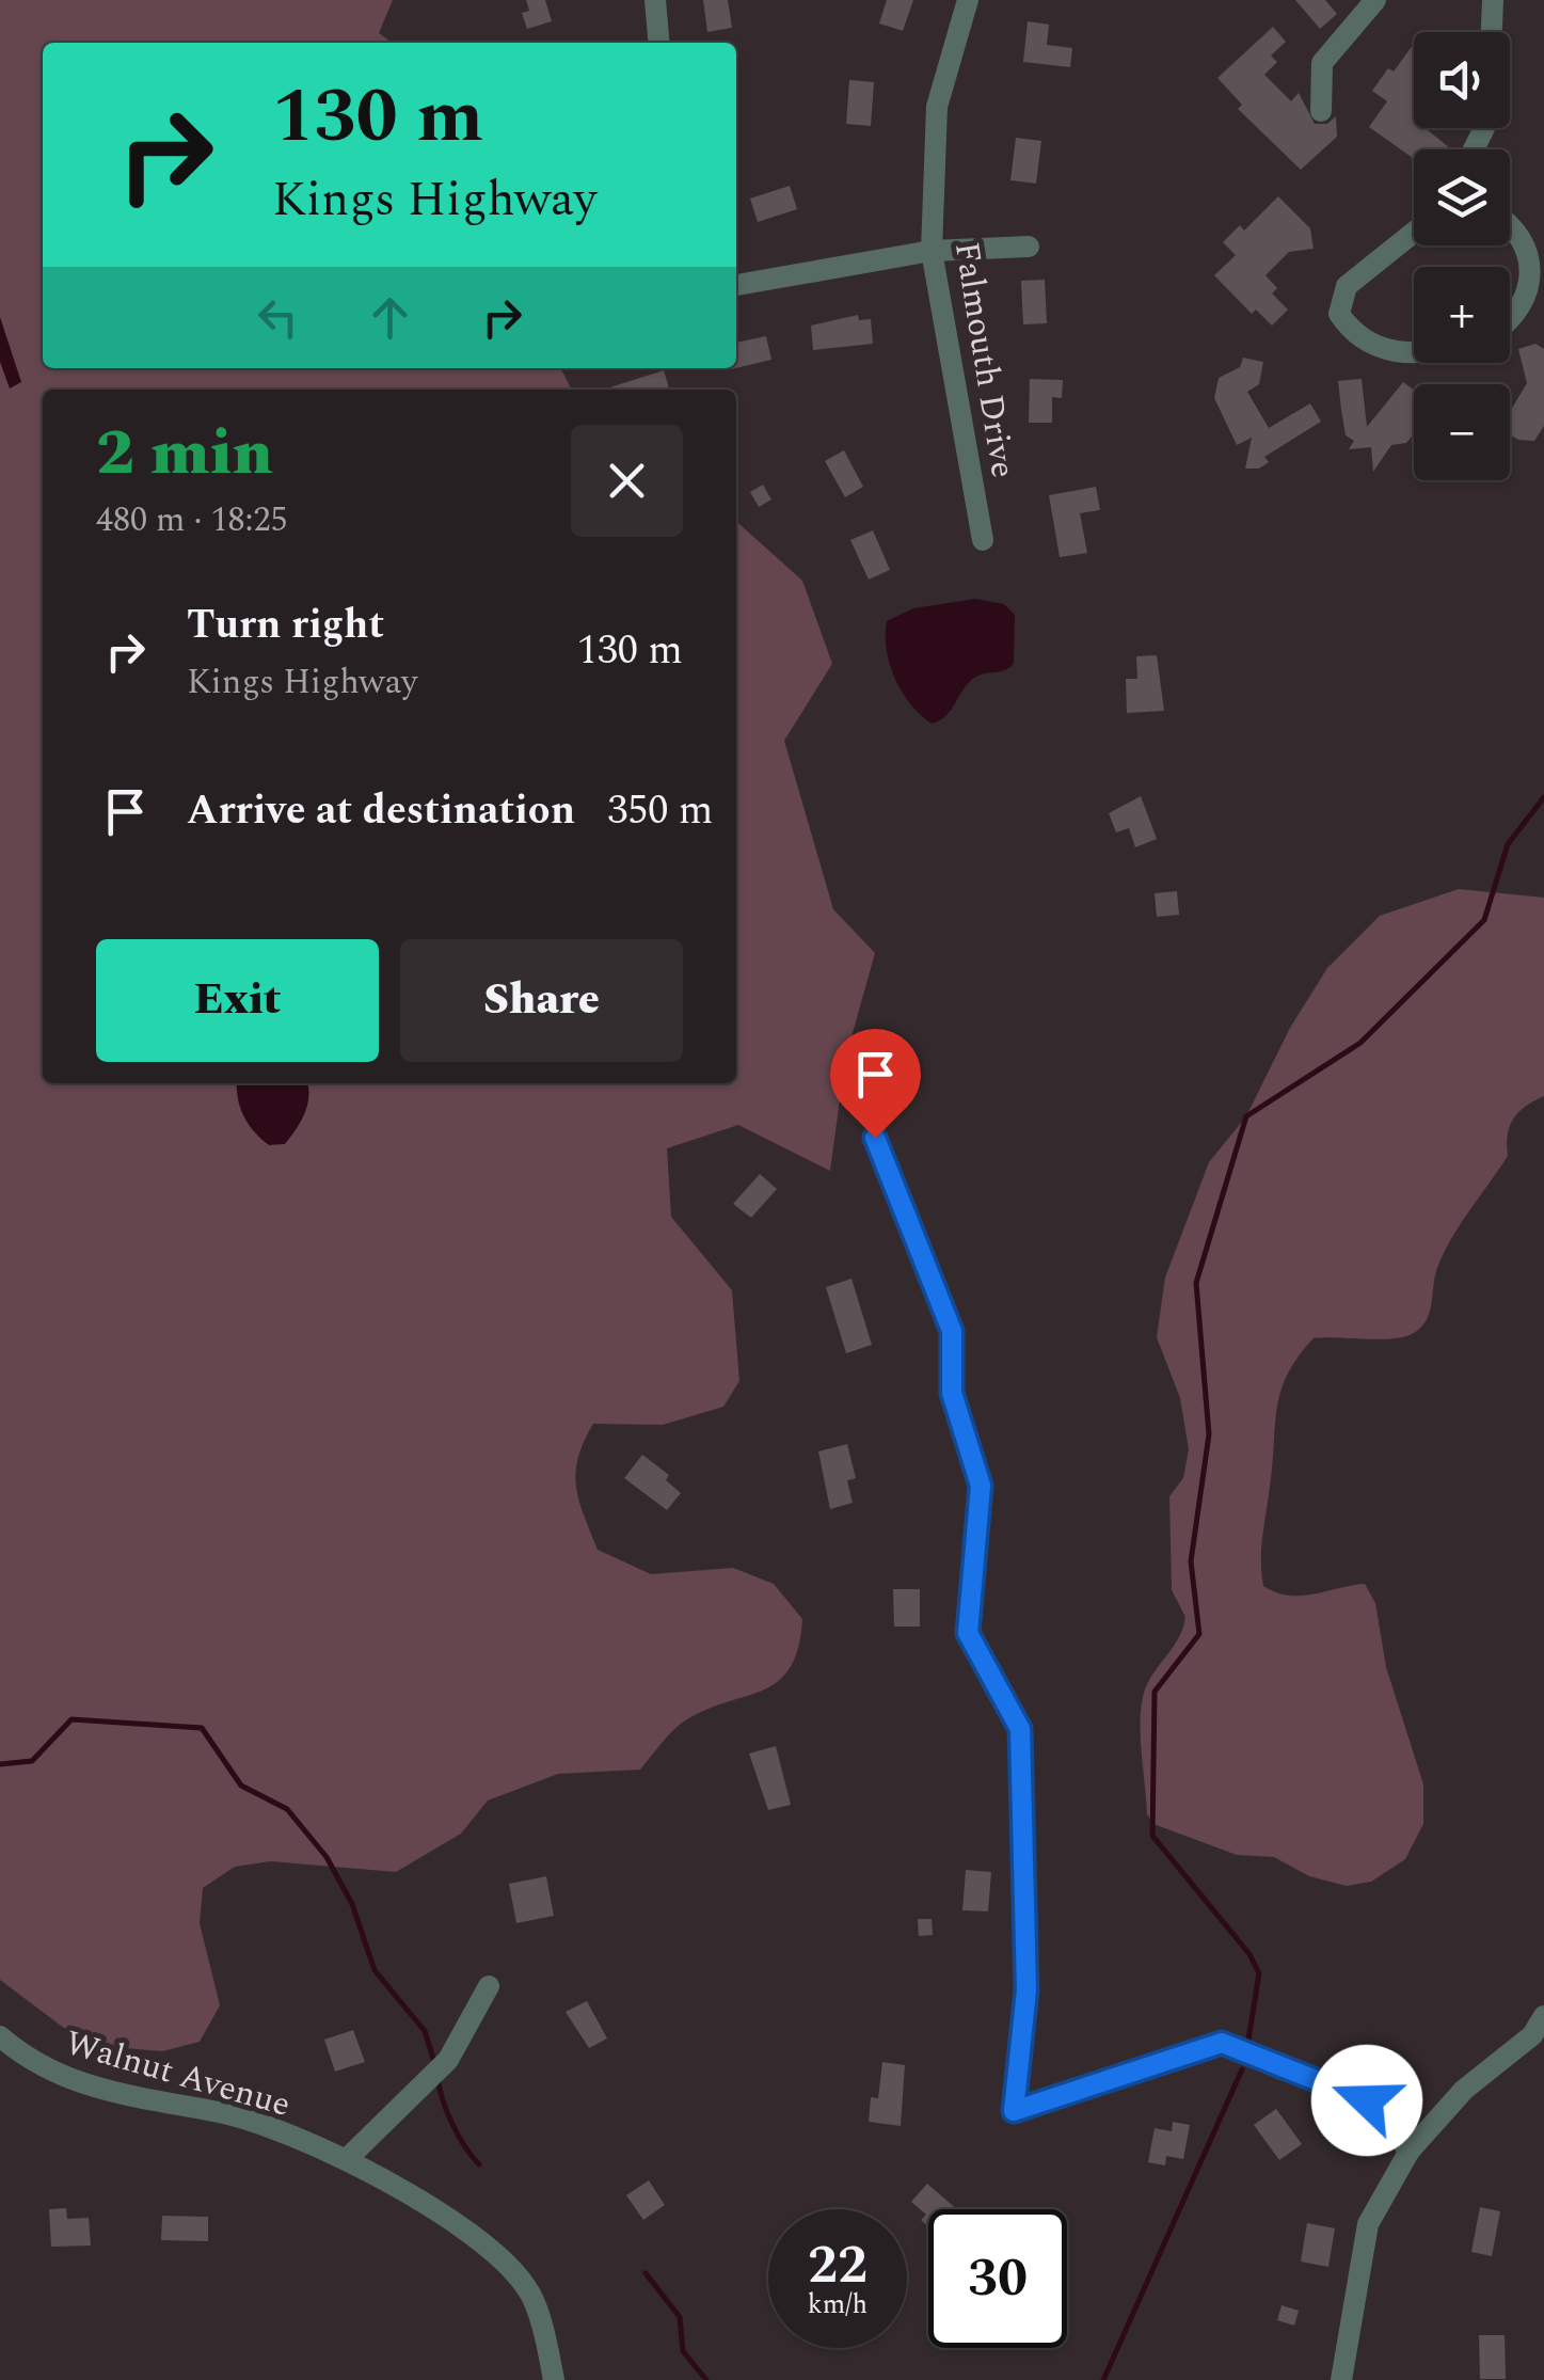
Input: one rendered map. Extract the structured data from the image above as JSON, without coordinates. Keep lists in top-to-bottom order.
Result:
{
  "streets": {
    "street": ["Falmouth Drive", "Walnut Avenue"]
  },
  "page": {
    "map_buttons": ["+", "−"],
    "turn": ["130 m", "Kings Highway"],
    "heading": ["2 min", "480 m · 18:25"],
    "list": [
      {
        "name": "Turn right",
        "note": "Kings Highway",
        "value": "130 m"
      },
      {
        "name": "Arrive at destination",
        "value": "350 m"
      }
    ],
    "buttons": ["Exit", "Share"],
    "speed": "22 km/h",
    "limit": "30"
  }
}
